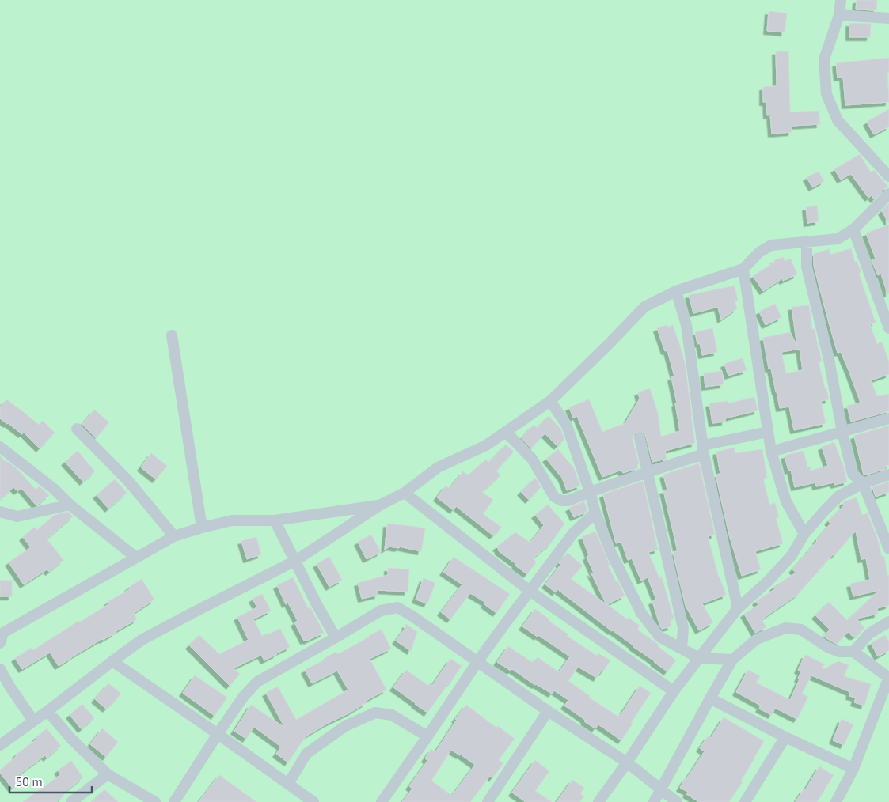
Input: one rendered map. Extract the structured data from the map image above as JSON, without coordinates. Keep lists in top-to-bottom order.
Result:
{
  "scale_bar": "50 m"
}
